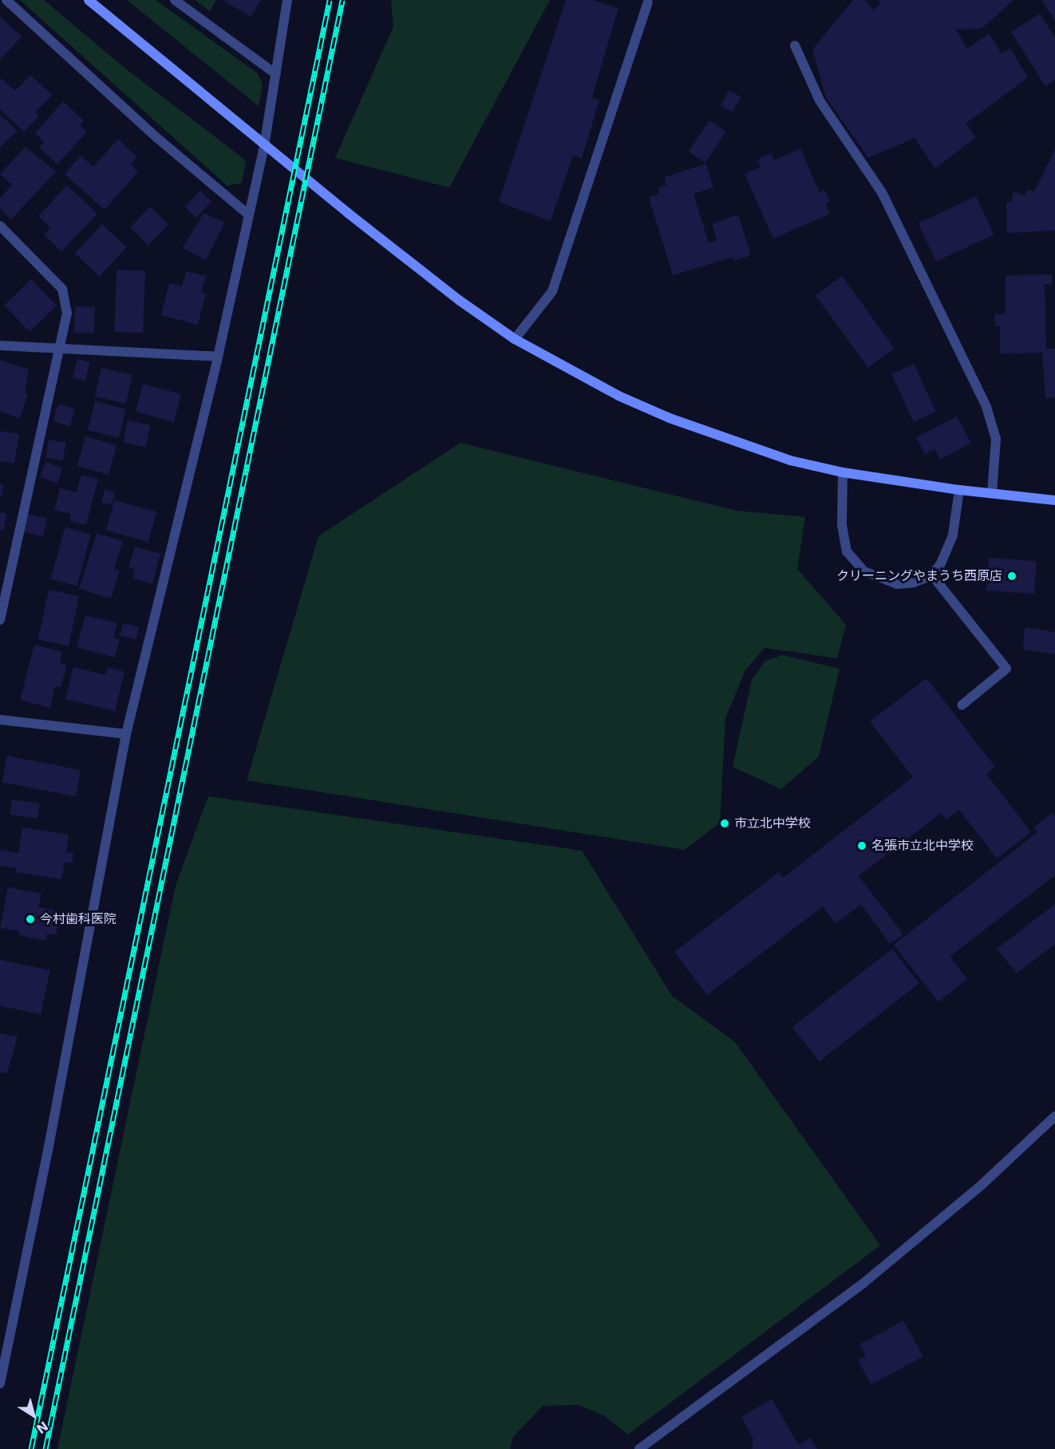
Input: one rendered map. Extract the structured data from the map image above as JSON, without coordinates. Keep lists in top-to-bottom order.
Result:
{
  "places": [
    "クリーニングやまうち西原店",
    "市立北中学校",
    "名張市立北中学校",
    "今村歯科医院"
  ],
  "north": "bottom right"
}
